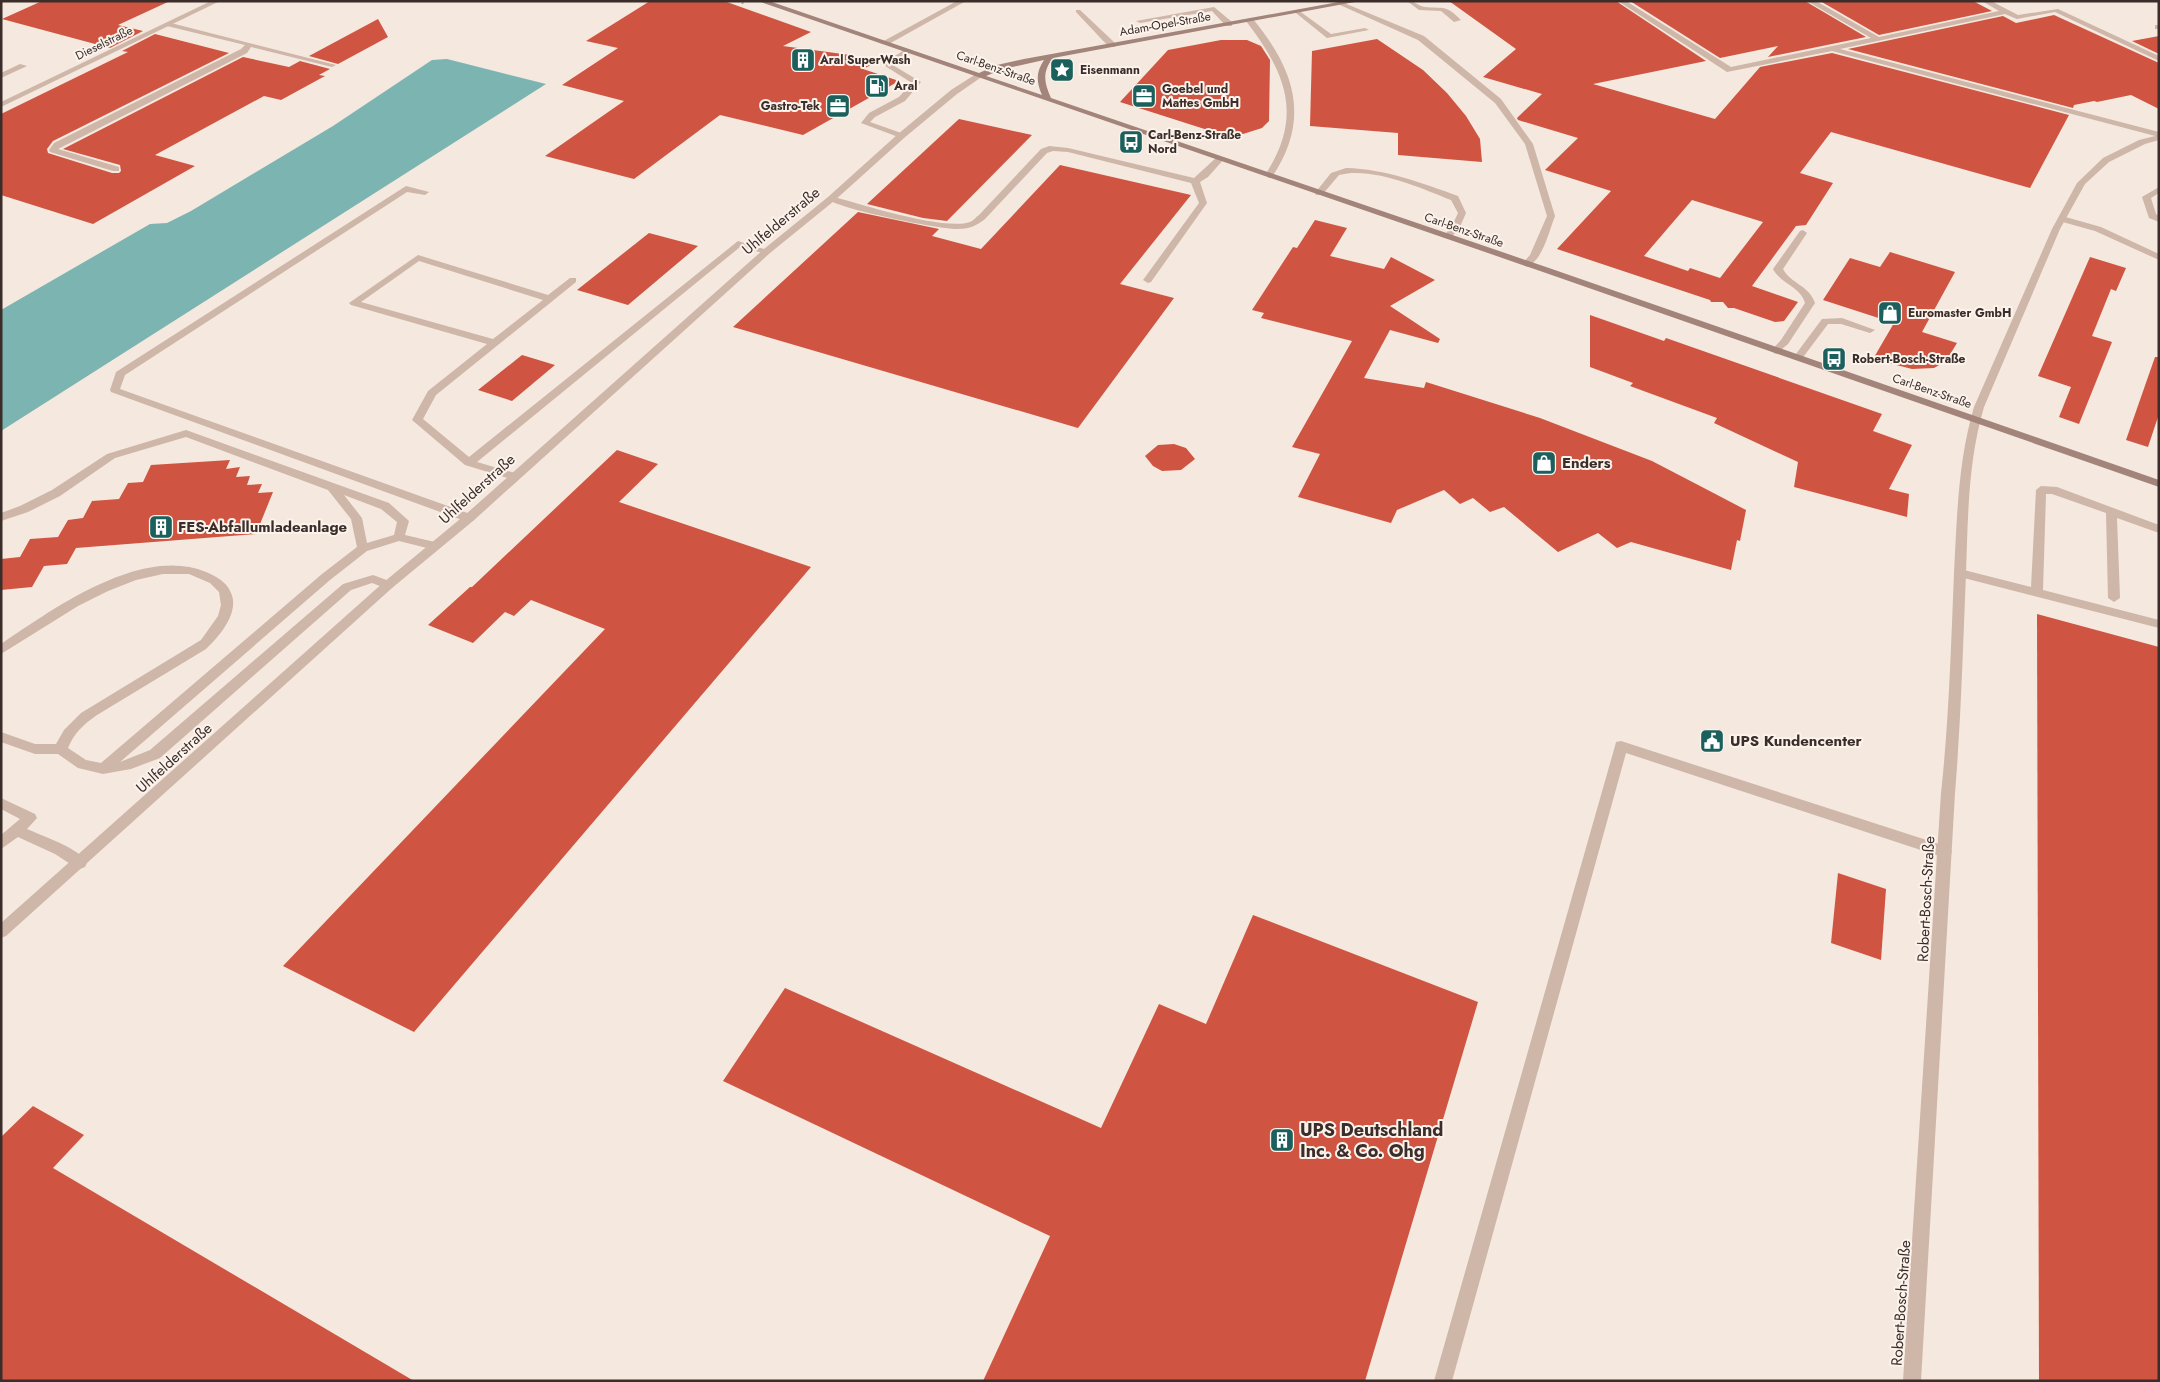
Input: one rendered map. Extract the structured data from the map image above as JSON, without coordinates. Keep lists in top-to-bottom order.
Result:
{
  "streets": {
    "main road": ["Adam-Opel-Straße", "Carl-Benz-Straße"],
    "street": ["Dieselstraße", "Uhlfelderstraße", "Robert-Bosch-Straße"]
  },
  "crossings": [
    ["Adam-Opel-Straße", "Carl-Benz-Straße"],
    ["Adam-Opel-Straße", "Uhlfelderstraße"],
    ["Carl-Benz-Straße", "Uhlfelderstraße"],
    ["Carl-Benz-Straße", "Robert-Bosch-Straße"]
  ],
  "places": {
    "building": ["Aral SuperWash", "FES-Abfallumladeanlage", "UPS Deutschland Inc. & Co. Ohg"],
    "place": ["Eisenmann"],
    "fuel station": ["Aral"],
    "office": ["Goebel und Mattes GmbH", "Gastro-Tek"],
    "bus stop": ["Carl-Benz-Straße Nord", "Robert-Bosch-Straße"],
    "shop": ["Euromaster GmbH", "Enders"],
    "public building": ["UPS Kundencenter"]
  }
}
